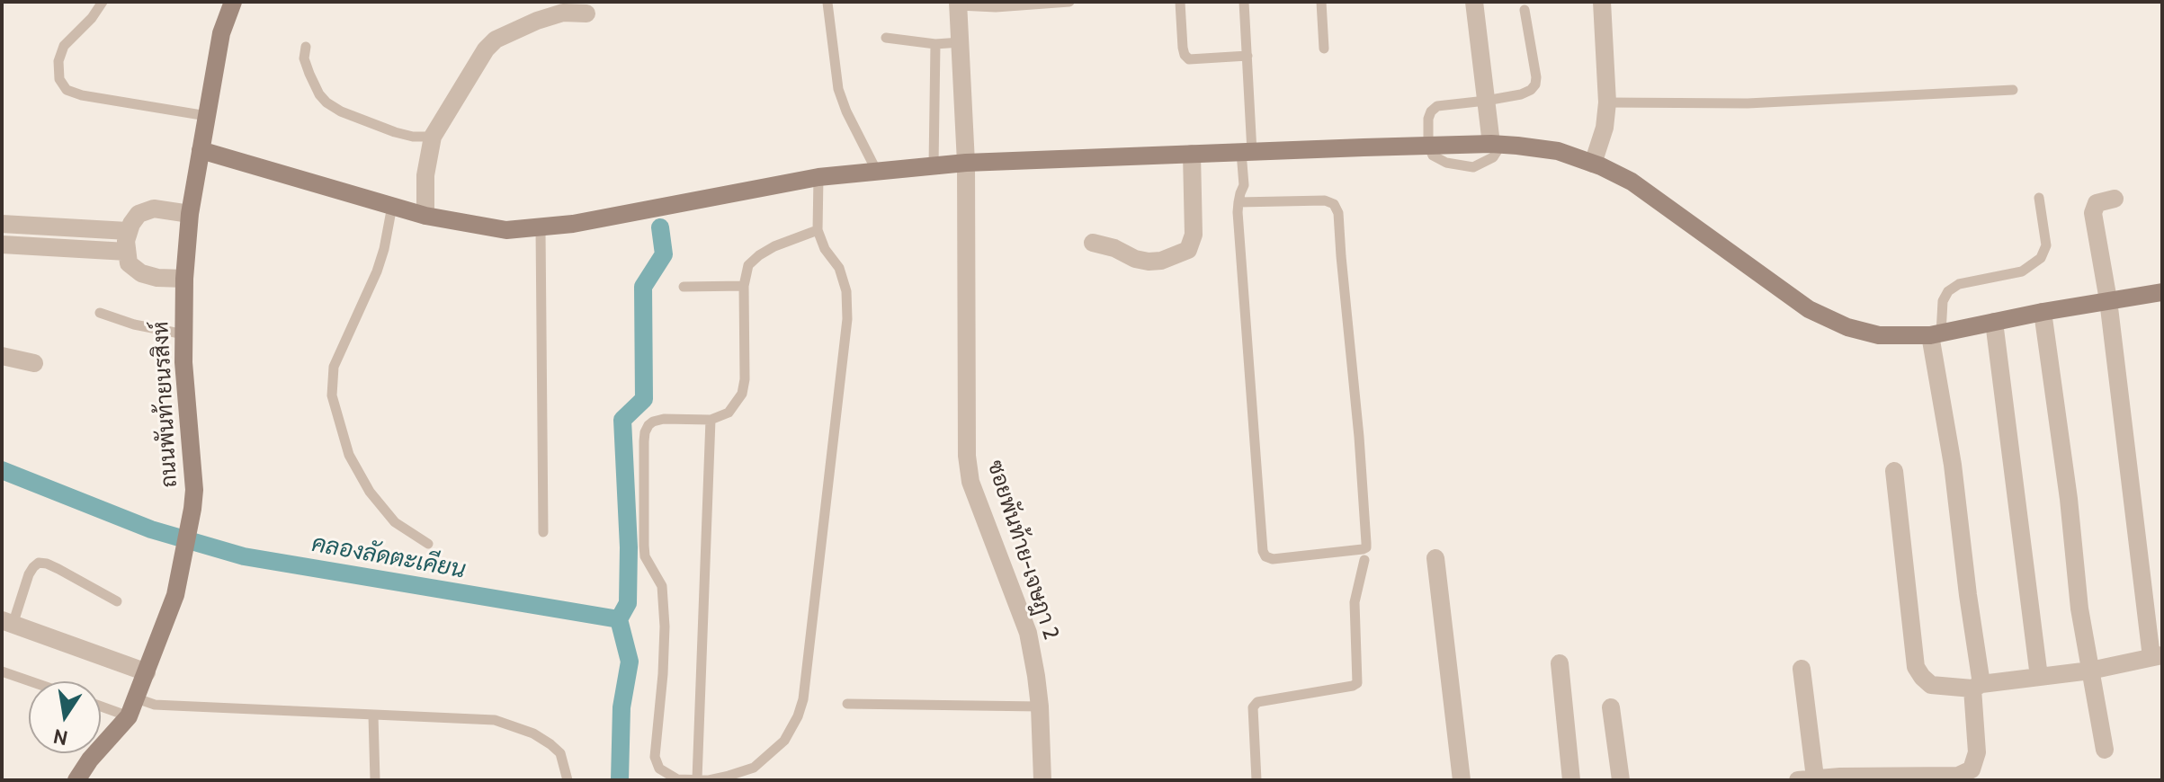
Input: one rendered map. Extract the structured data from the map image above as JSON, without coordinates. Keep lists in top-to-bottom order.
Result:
{
  "streets": {
    "street": ["ถนนพันท้ายนรสิงห์", "ซอยพันท้าย-เจษฎา 2"]
  },
  "water": ["คลองลัดตะเคียน"],
  "north": "bottom"
}
